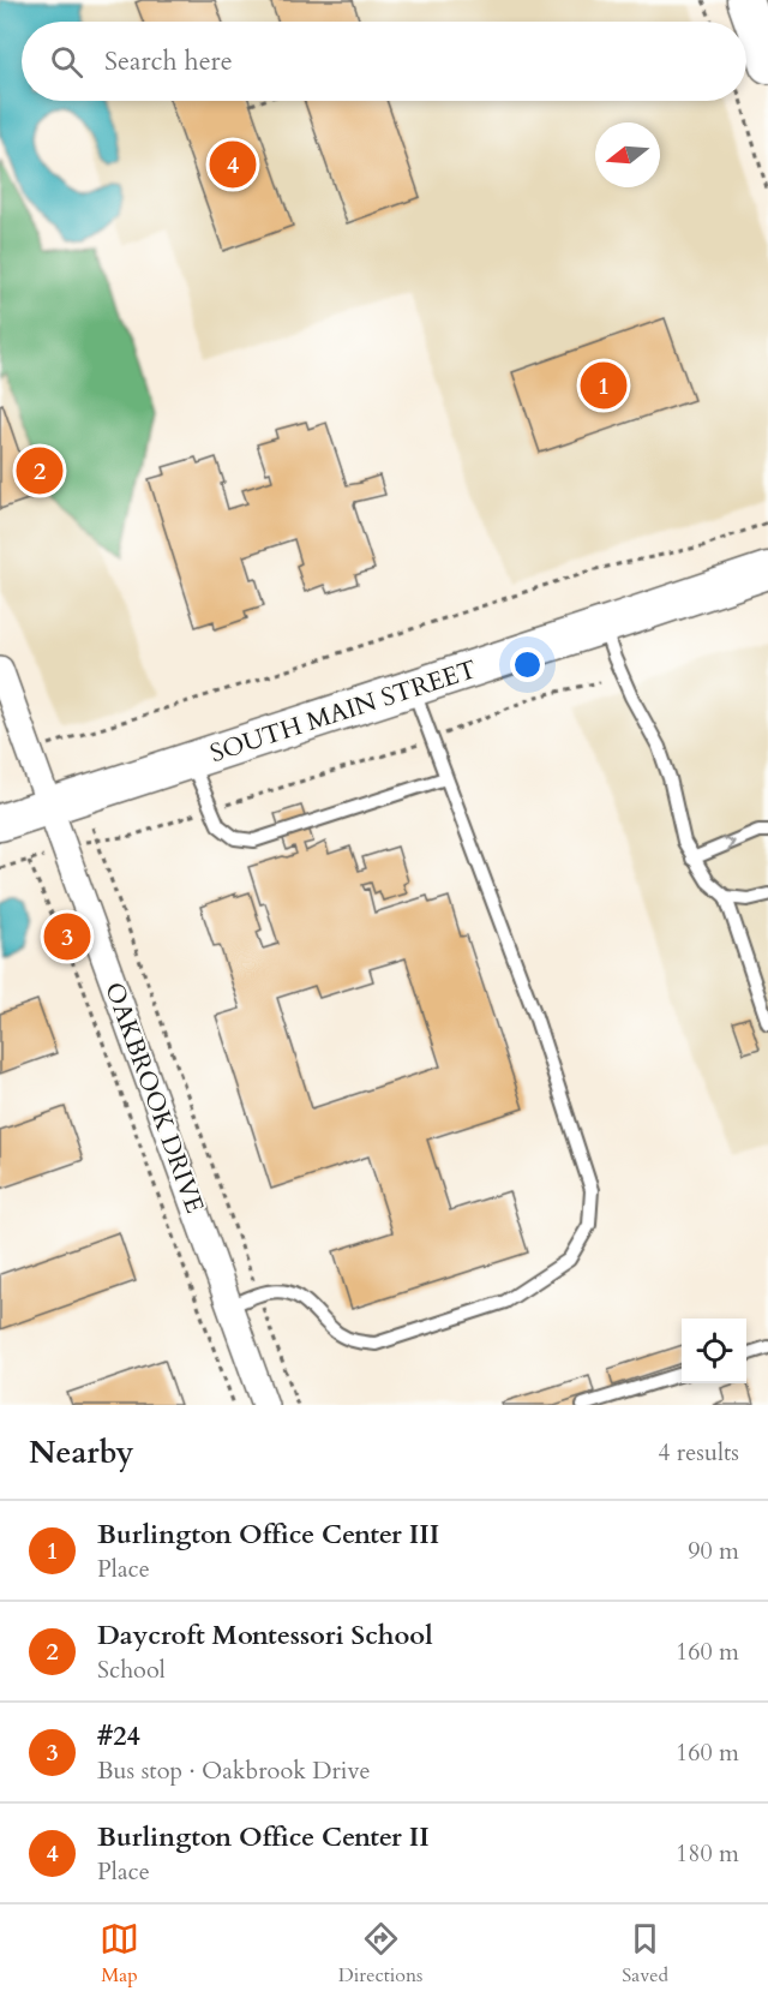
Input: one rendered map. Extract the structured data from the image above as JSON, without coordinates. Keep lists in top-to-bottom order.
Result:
{
  "streets": {
    "street": ["SOUTH MAIN STREET", "OAKBROOK DRIVE"]
  },
  "crossings": [
    ["SOUTH MAIN STREET", "OAKBROOK DRIVE"]
  ],
  "north": "left",
  "page": {
    "search": "Search here",
    "pins": [
      "4",
      "1",
      "2",
      "3"
    ],
    "heading": ["Nearby", "4 results"],
    "list": [
      {
        "mark": "1",
        "name": "Burlington Office Center III",
        "note": "Place",
        "value": "90 m"
      },
      {
        "mark": "2",
        "name": "Daycroft Montessori School",
        "note": "School",
        "value": "160 m"
      },
      {
        "mark": "3",
        "name": "#24",
        "note": "Bus stop · Oakbrook Drive",
        "value": "160 m"
      },
      {
        "mark": "4",
        "name": "Burlington Office Center II",
        "note": "Place",
        "value": "180 m"
      }
    ],
    "nav": ["Map", "Directions", "Saved"]
  }
}
